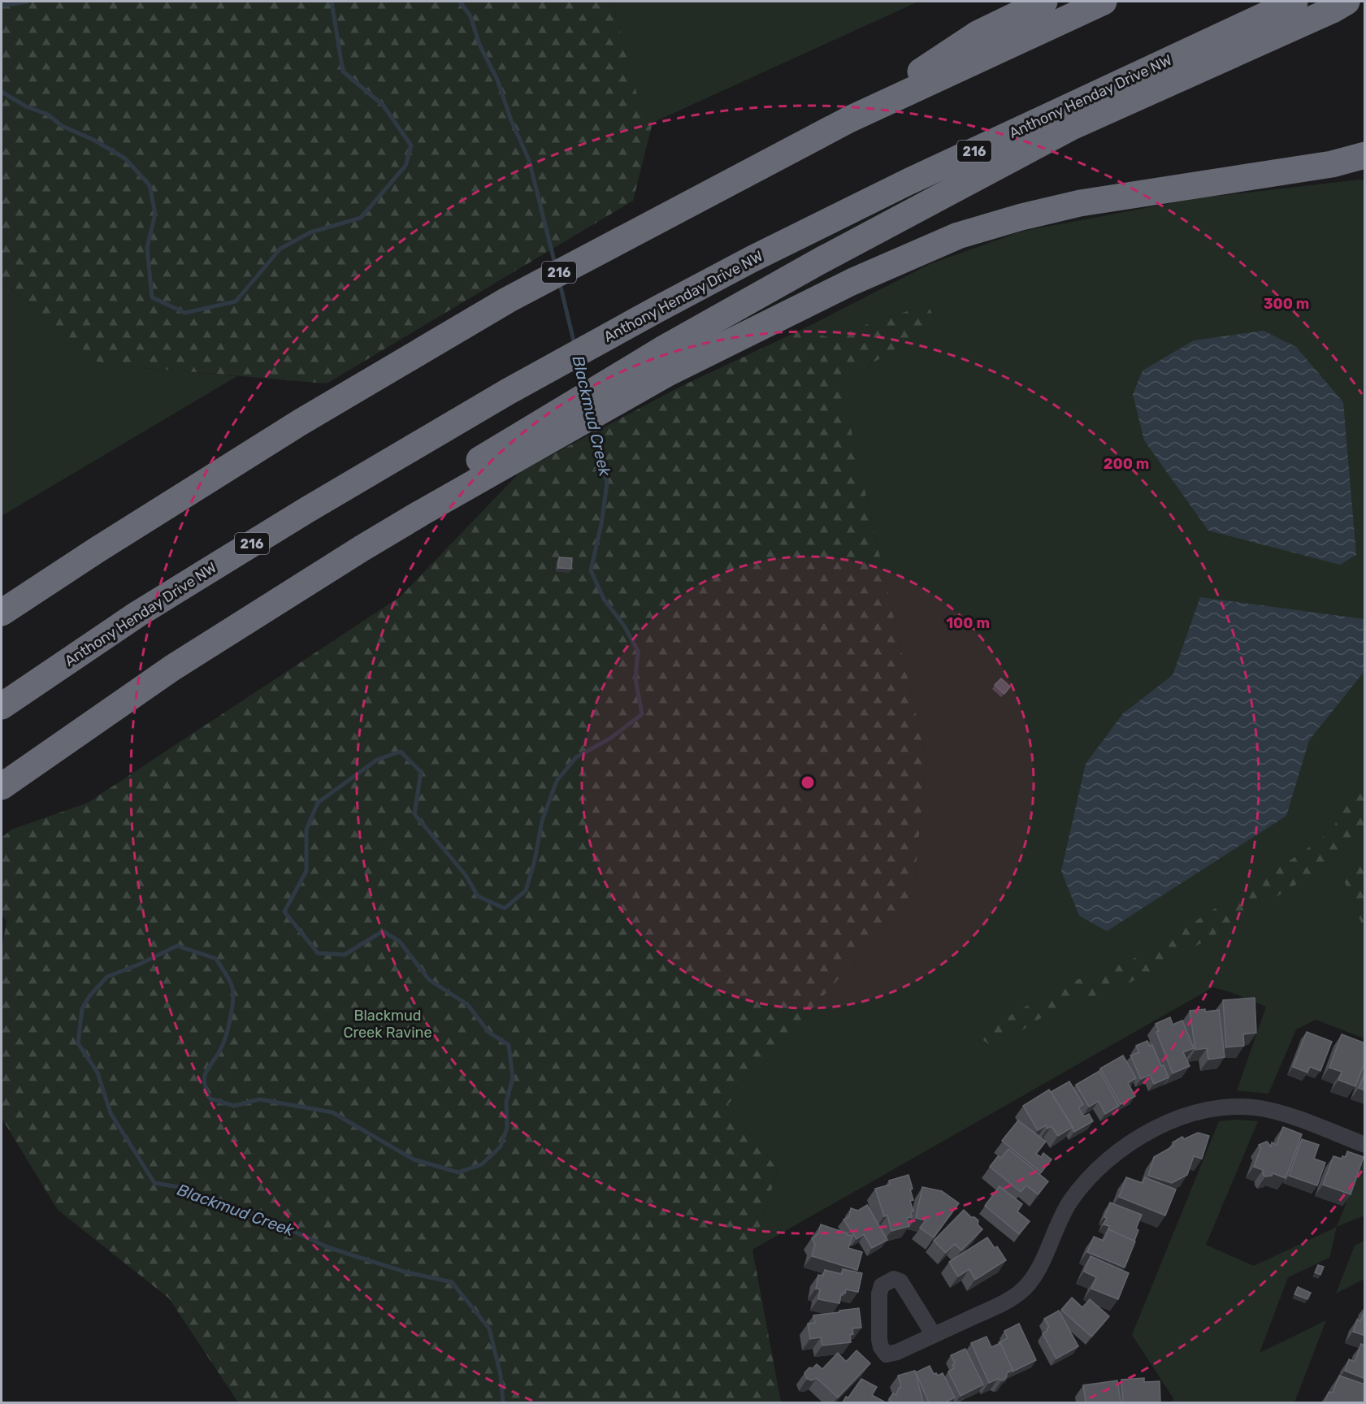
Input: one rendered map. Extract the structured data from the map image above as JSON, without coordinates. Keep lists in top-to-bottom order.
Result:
{
  "streets": {
    "highway": ["Anthony Henday Drive NW", "216"]
  },
  "water": ["Blackmud Creek"],
  "parks": ["Blackmud Creek Ravine"],
  "rings": ["300 m", "200 m", "100 m"]
}
